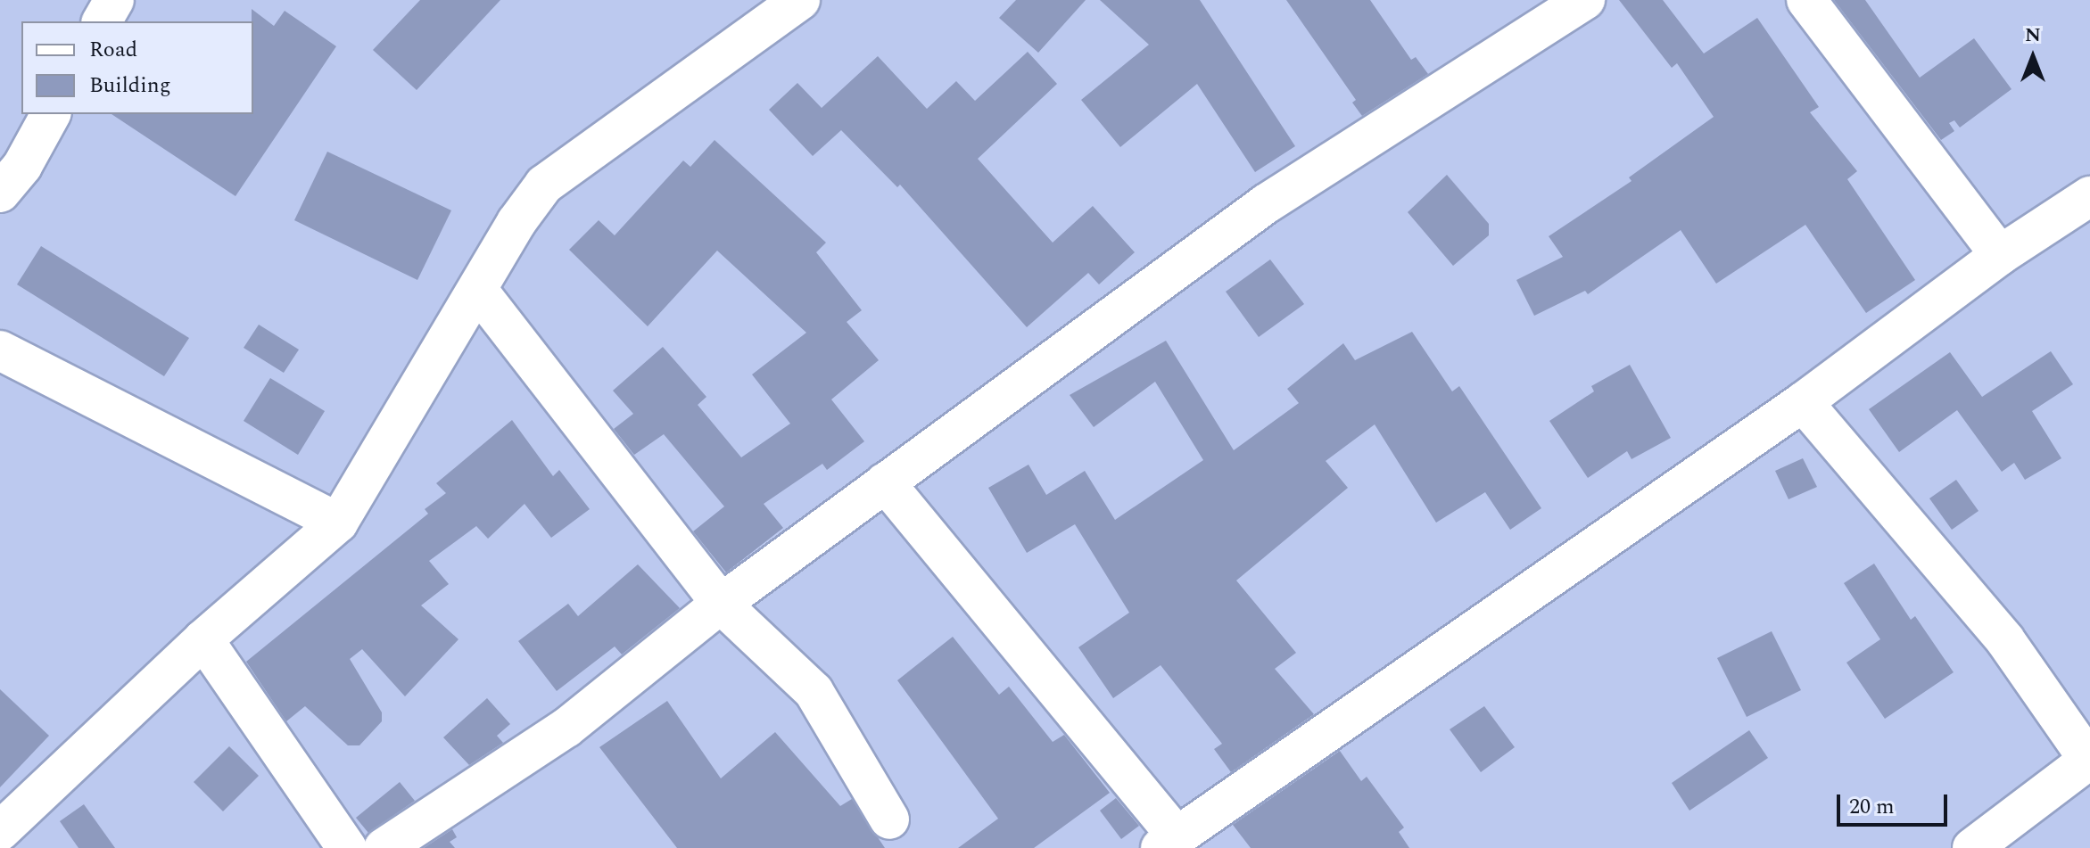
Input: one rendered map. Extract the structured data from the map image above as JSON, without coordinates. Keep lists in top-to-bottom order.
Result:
{
  "legend": ["Road", "Building"],
  "scale_bar": "20 m",
  "north": "top"
}
